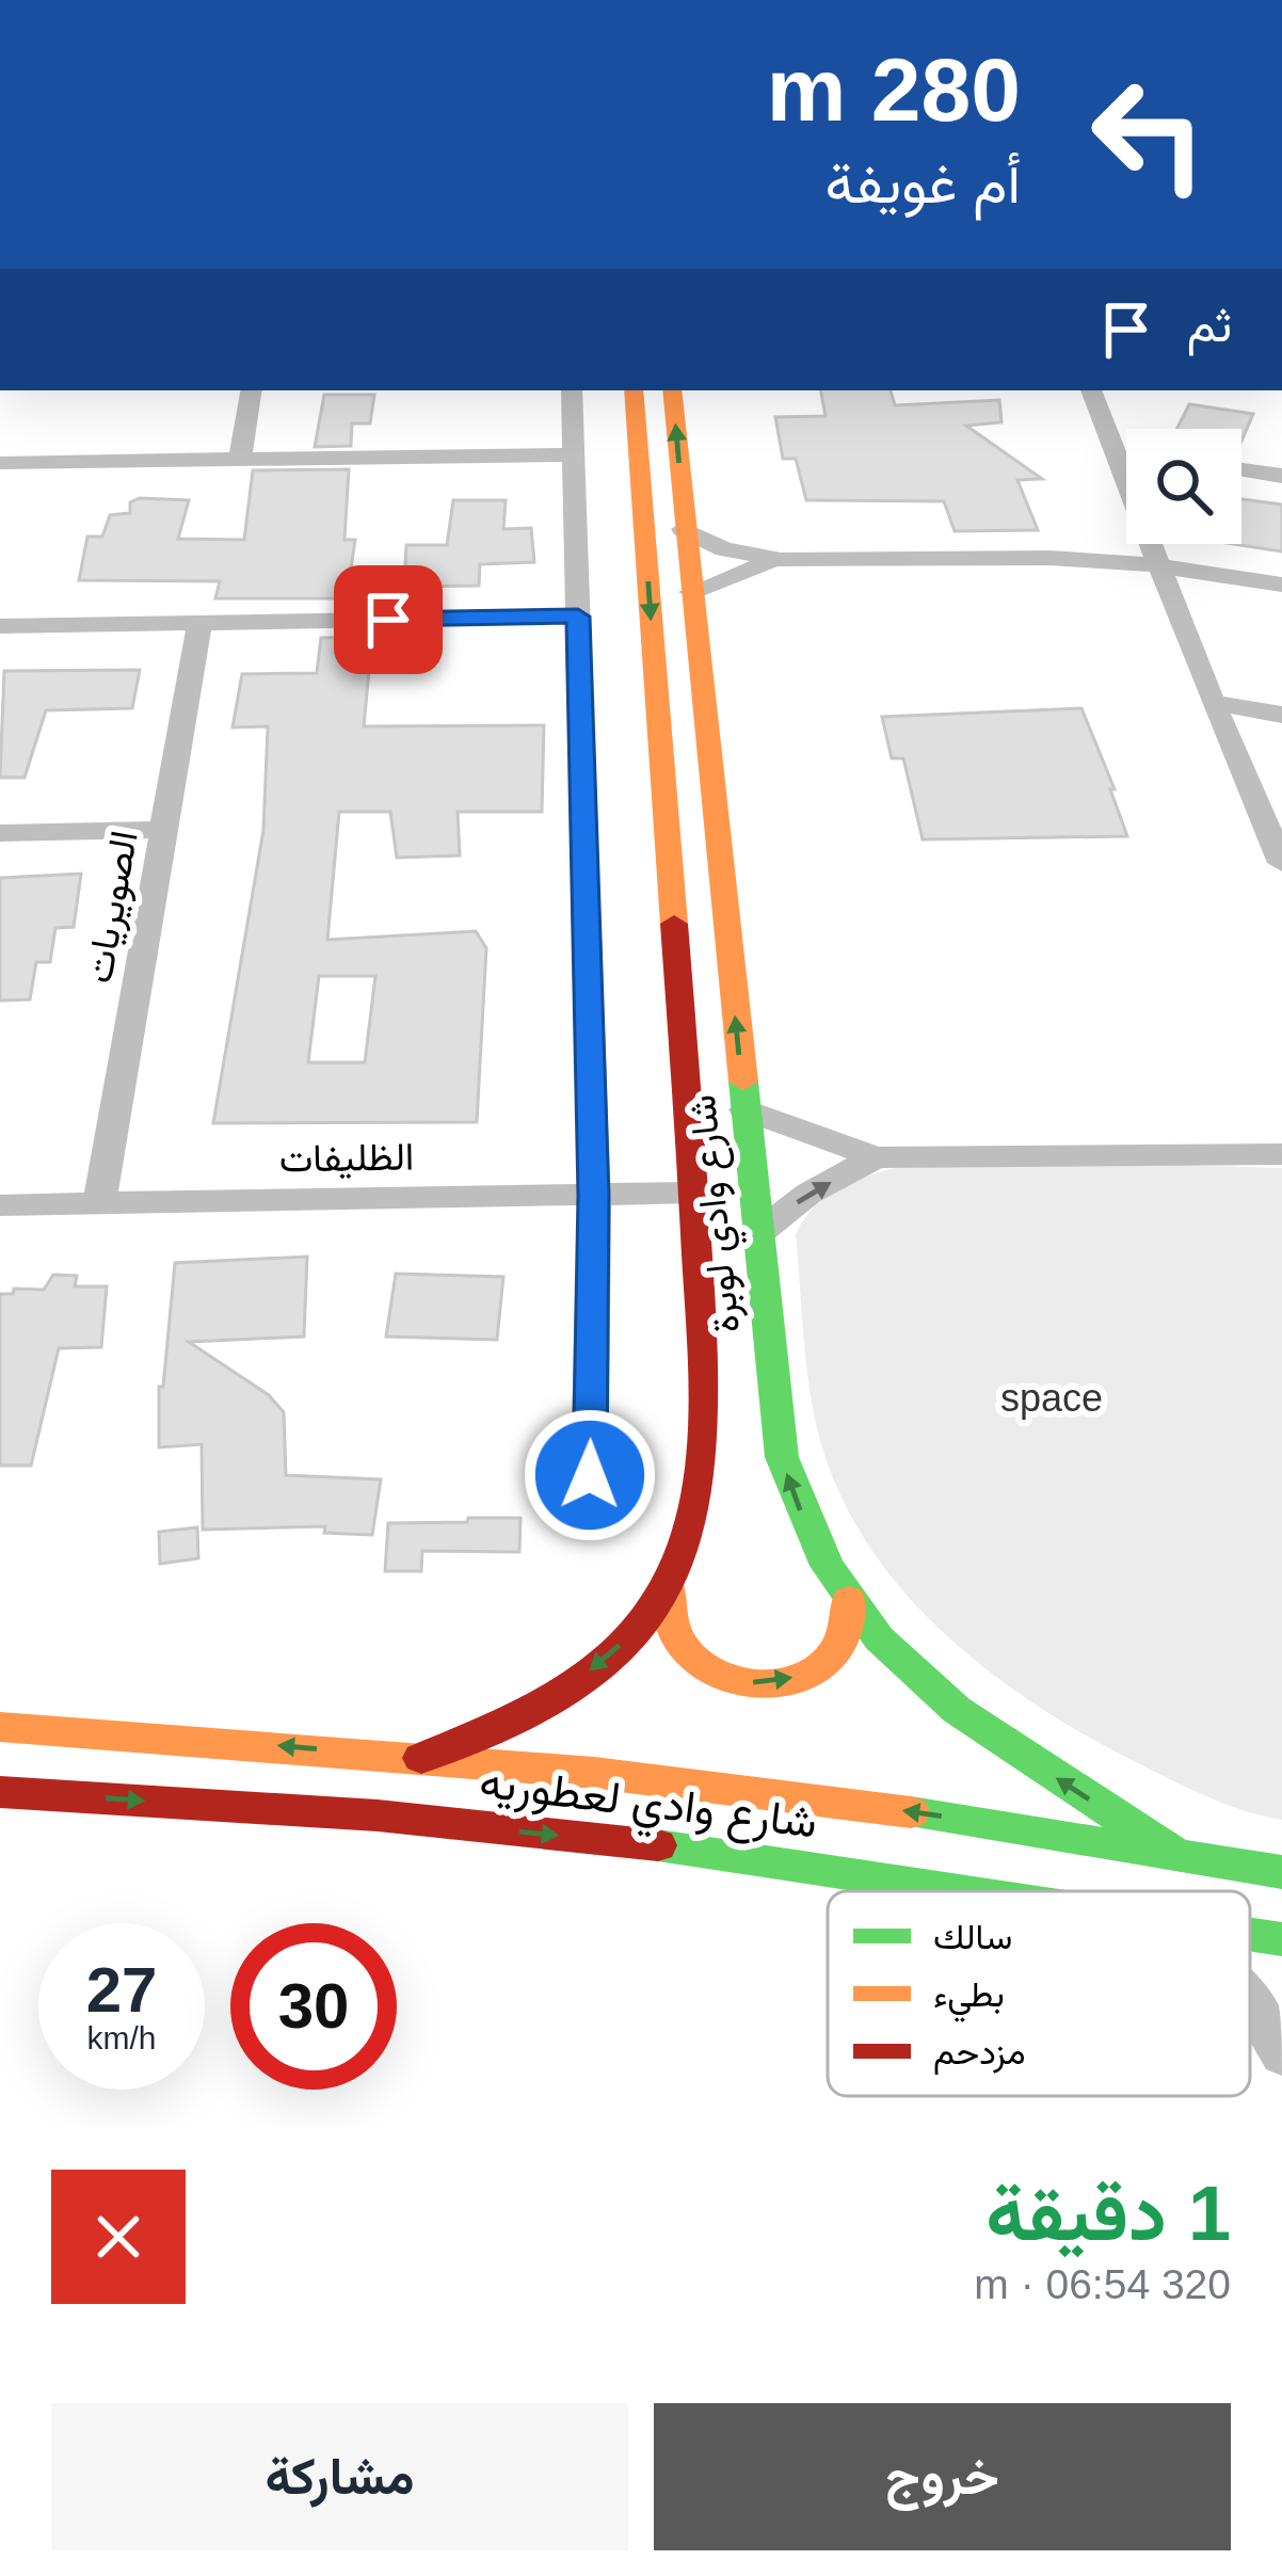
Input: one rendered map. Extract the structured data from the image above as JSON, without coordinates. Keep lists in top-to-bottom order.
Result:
{
  "streets": {
    "street": [
      "الصويريات",
      "الظليفات",
      "شارع وادي لوبرة",
      "شارع وادي لعطوريه"
    ]
  },
  "crossings": [
    ["الصويريات", "الظليفات"],
    ["الظليفات", "شارع وادي لوبرة"],
    ["شارع وادي لوبرة", "شارع وادي لعطوريه"]
  ],
  "parks": ["space"],
  "legend": ["سالك", "بطيء", "مزدحم"],
  "page": {
    "turn": ["280 m", "أم غويفة"],
    "then": "ثم",
    "speed": "27 km/h",
    "limit": "30",
    "heading": ["1 دقيقة", "320 m · 06:54"],
    "buttons": ["خروج", "مشاركة"]
  }
}
